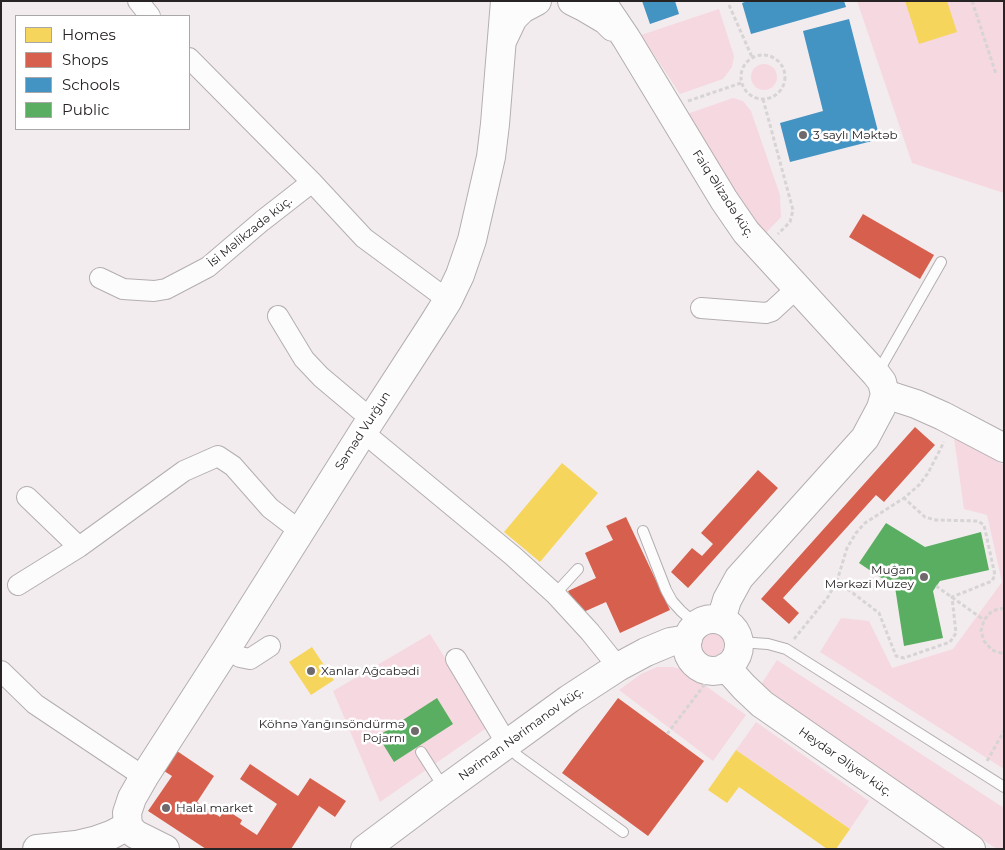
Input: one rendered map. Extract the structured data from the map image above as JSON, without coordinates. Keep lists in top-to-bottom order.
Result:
{
  "streets": {
    "main road": [
      "Faiq Əlizadə küç.",
      "Səməd Vurğun",
      "Nəriman Nərimanov küç.",
      "Heydər Əliyev küç."
    ],
    "street": ["İsi Məlikzadə küç."]
  },
  "crossings": [
    ["Nəriman Nərimanov küç.", "Heydər Əliyev küç."]
  ],
  "places": [
    "3 saylı Məktəb",
    "Muğan Mərkəzi Muzey",
    "Xanlar Ağcabədi",
    "Köhnə Yanğınsöndürmə Pojarnı",
    "Halal market"
  ],
  "legend": [
    "Homes",
    "Shops",
    "Schools",
    "Public"
  ]
}
